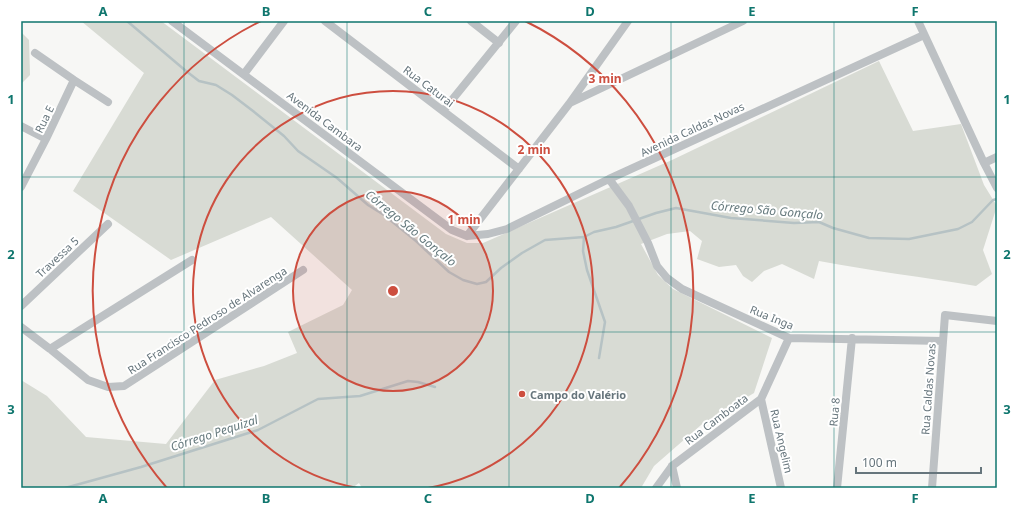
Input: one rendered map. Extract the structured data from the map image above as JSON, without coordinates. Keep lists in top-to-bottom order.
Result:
{
  "streets": {
    "street": [
      "Rua Caturai",
      "Rua E",
      "Avenida Cambara",
      "Avenida Caldas Novas",
      "Travessa 5",
      "Rua Inga",
      "Rua Francisco Pedroso de Alvarenga",
      "Rua Caldas Novas",
      "Rua 8",
      "Rua Camboata",
      "Rua Angelim"
    ]
  },
  "crossings": [
    ["Avenida Cambara", "Avenida Caldas Novas"],
    ["Avenida Caldas Novas", "Rua Inga"],
    ["Rua Inga", "Rua Caldas Novas"],
    ["Rua Inga", "Rua 8"],
    ["Rua Inga", "Rua Camboata"],
    ["Rua Camboata", "Rua Angelim"]
  ],
  "water": ["Córrego São Gonçalo", "Córrego Pequizal"],
  "places": ["Campo do Valério"],
  "scale_bar": "100 m",
  "grid": {
    "columns": [
      "A",
      "B",
      "C",
      "D",
      "E",
      "F"
    ],
    "rows": ["1", "2", "3"]
  },
  "rings": ["3 min", "2 min", "1 min"]
}
